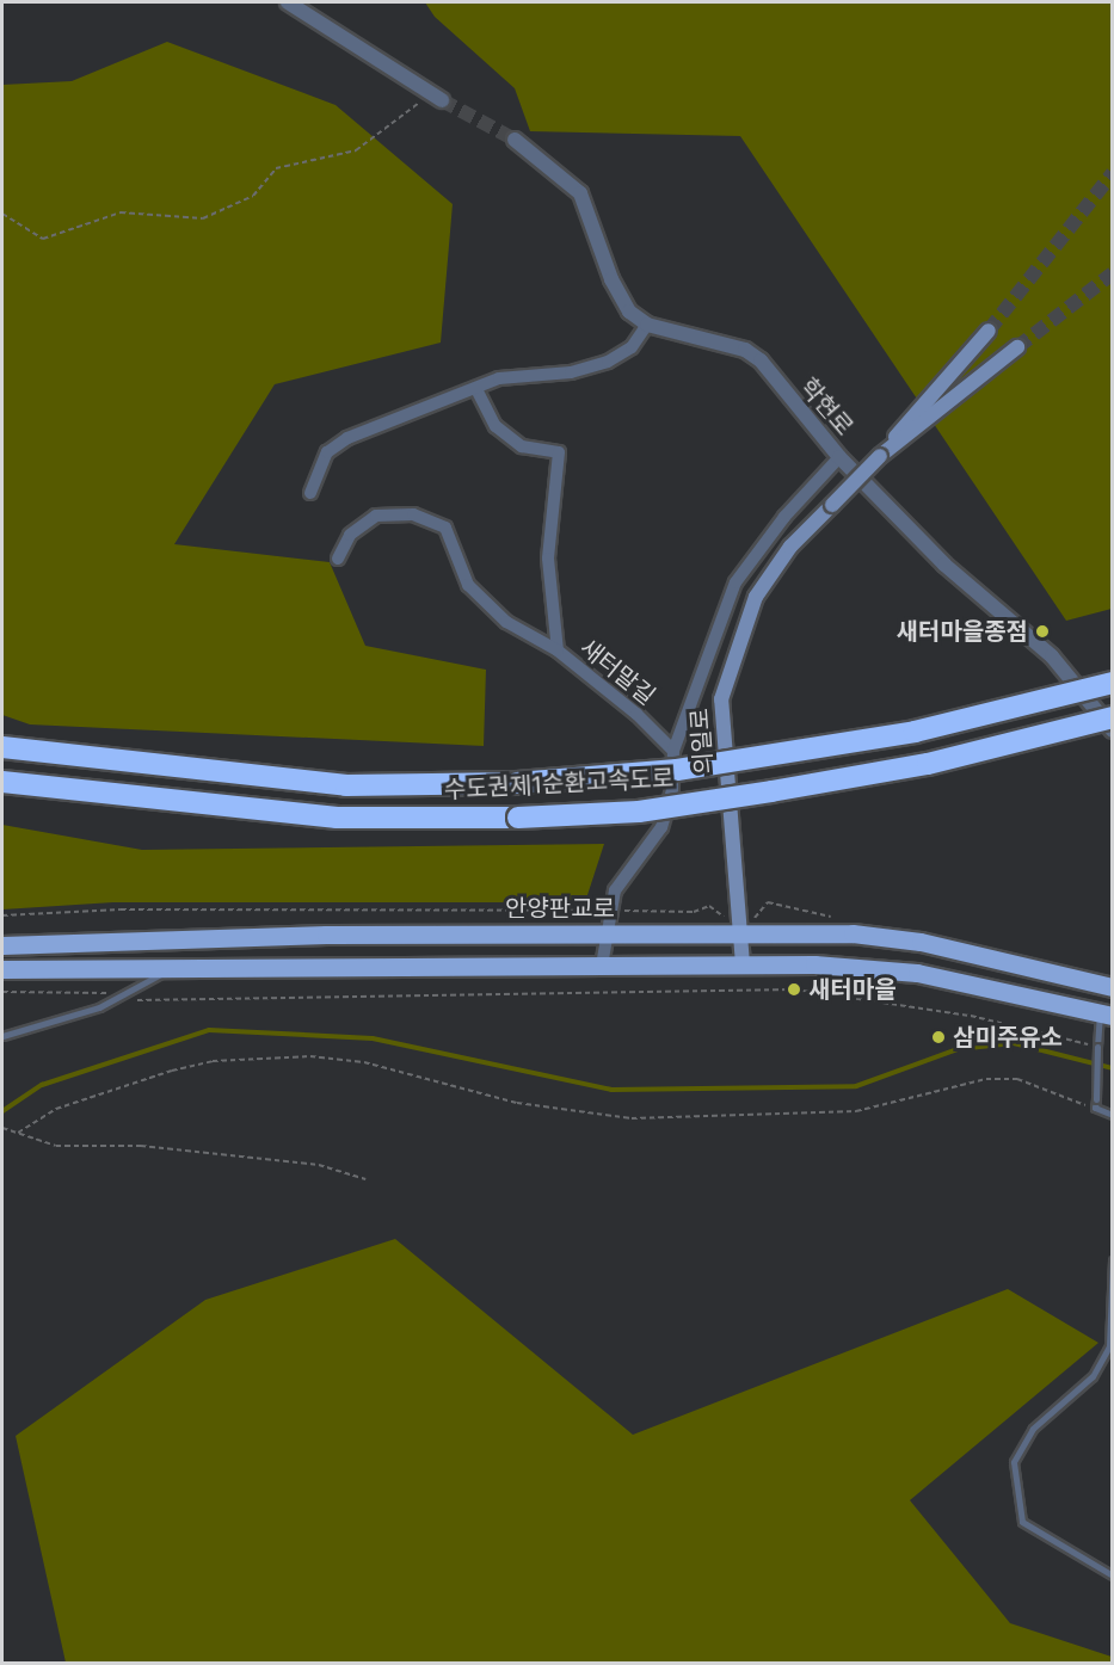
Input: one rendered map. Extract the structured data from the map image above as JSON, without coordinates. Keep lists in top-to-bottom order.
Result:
{
  "streets": {
    "highway": ["수도권제1순환고속도로"],
    "main road": ["의일로", "안양판교로"],
    "street": ["학현로", "새터말길"]
  },
  "crossings": [
    ["의일로", "안양판교로"]
  ],
  "places": ["새터마을종점", "새터마을", "삼미주유소"]
}
